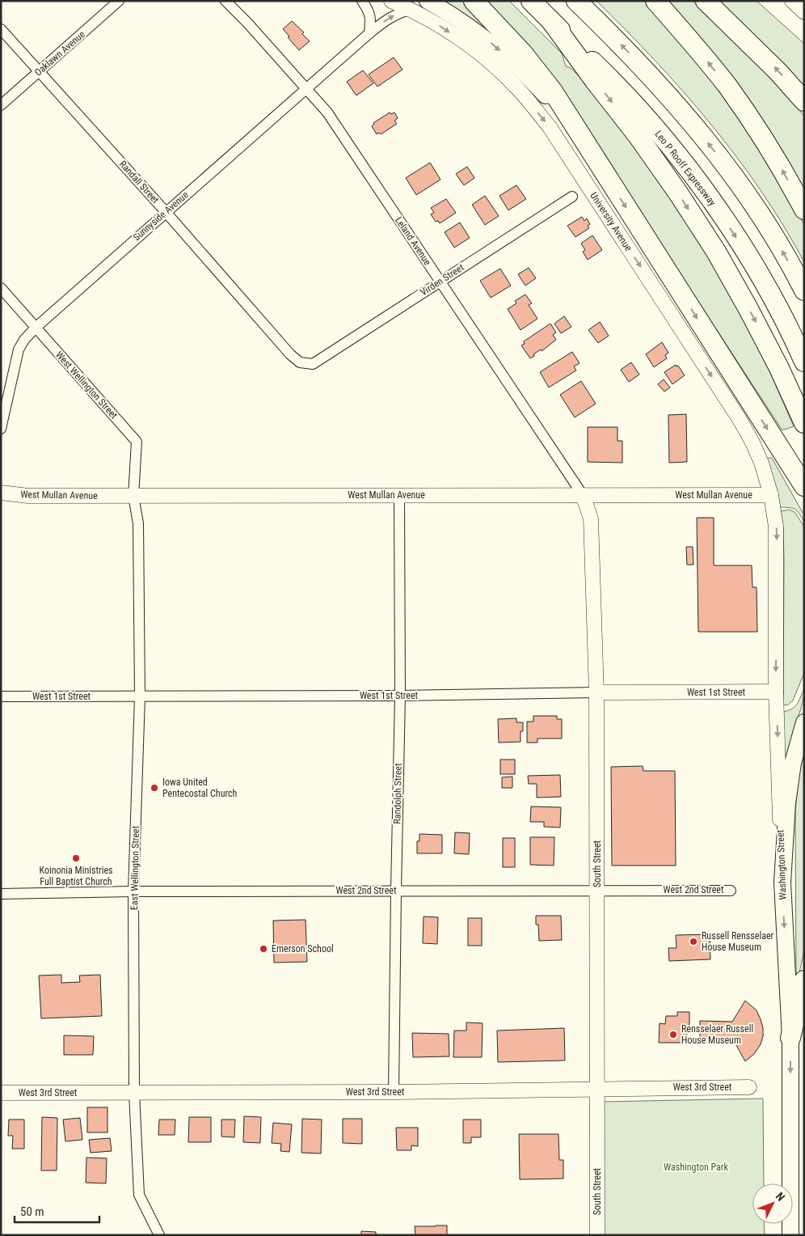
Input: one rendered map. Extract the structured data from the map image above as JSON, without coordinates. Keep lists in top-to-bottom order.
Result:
{
  "streets": {
    "highway": ["Leo P Rooff Expressway"],
    "main road": ["Washington Street"],
    "street": [
      "Oaklawn Avenue",
      "Randall Street",
      "Sunnyside Avenue",
      "University Avenue",
      "Leland Avenue",
      "Virden Street",
      "West Wellington Street",
      "West Mullan Avenue",
      "West 1st Street",
      "Randolph Street",
      "South Street",
      "East Wellington Street",
      "West 2nd Street",
      "West 3rd Street"
    ]
  },
  "crossings": [
    ["Oaklawn Avenue", "Randall Street"],
    ["Randall Street", "Sunnyside Avenue"],
    ["Randall Street", "Virden Street"],
    ["Sunnyside Avenue", "University Avenue"],
    ["Sunnyside Avenue", "Leland Avenue"],
    ["Sunnyside Avenue", "West Wellington Street"],
    ["University Avenue", "West Mullan Avenue"],
    ["University Avenue", "Washington Street"],
    ["Leland Avenue", "Virden Street"],
    ["Leland Avenue", "West Mullan Avenue"],
    ["Leland Avenue", "South Street"],
    ["West Wellington Street", "West Mullan Avenue"],
    ["West Wellington Street", "East Wellington Street"],
    ["West Mullan Avenue", "Randolph Street"],
    ["West Mullan Avenue", "South Street"],
    ["West Mullan Avenue", "Washington Street"],
    ["West Mullan Avenue", "East Wellington Street"],
    ["West 1st Street", "Randolph Street"],
    ["West 1st Street", "South Street"],
    ["West 1st Street", "Washington Street"],
    ["West 1st Street", "East Wellington Street"],
    ["Randolph Street", "West 2nd Street"],
    ["Randolph Street", "West 3rd Street"],
    ["South Street", "West 2nd Street"],
    ["South Street", "West 3rd Street"],
    ["East Wellington Street", "West 2nd Street"],
    ["East Wellington Street", "West 3rd Street"]
  ],
  "one_way": ["University Avenue", "Washington Street"],
  "parks": ["Washington Park"],
  "places": [
    "Iowa United Pentecostal Church",
    "Koinonia Ministries Full Baptist Church",
    "Russell Rensselaer House Museum",
    "Emerson School",
    "Rensselaer Russell House Museum"
  ],
  "scale_bar": "50 m",
  "north": "top right"
}
